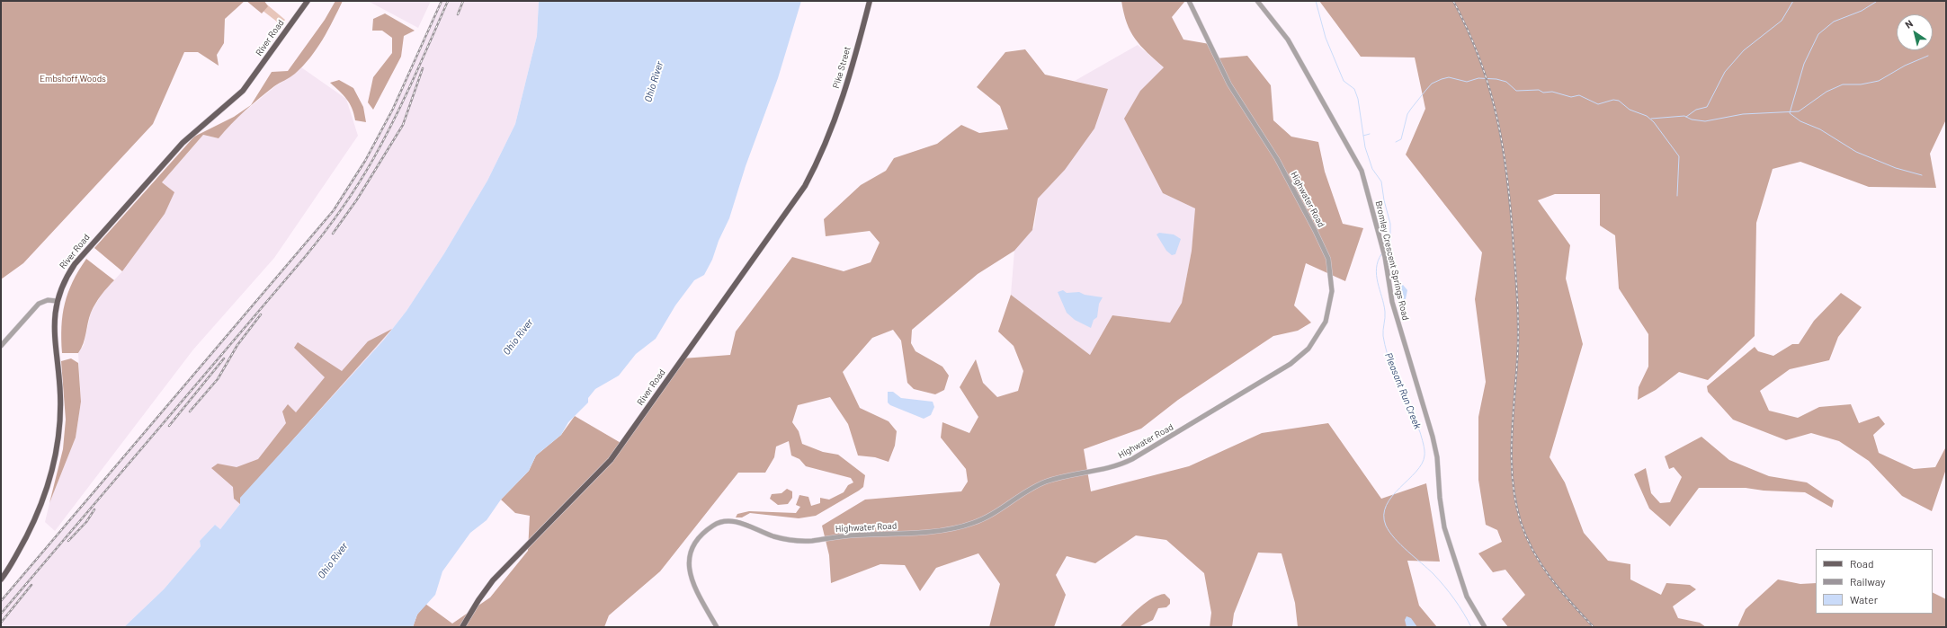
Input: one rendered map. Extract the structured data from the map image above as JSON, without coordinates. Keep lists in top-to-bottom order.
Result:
{
  "streets": {
    "main road": ["River Road", "Pike Street"],
    "street": ["Highwater Road", "Bromley Crescent Springs Road"]
  },
  "crossings": [
    ["River Road", "Pike Street"]
  ],
  "water": ["Ohio River", "Pleasant Run Creek"],
  "parks": ["Embshoff Woods"],
  "legend": ["Road", "Railway", "Water"],
  "north": "top left"
}
